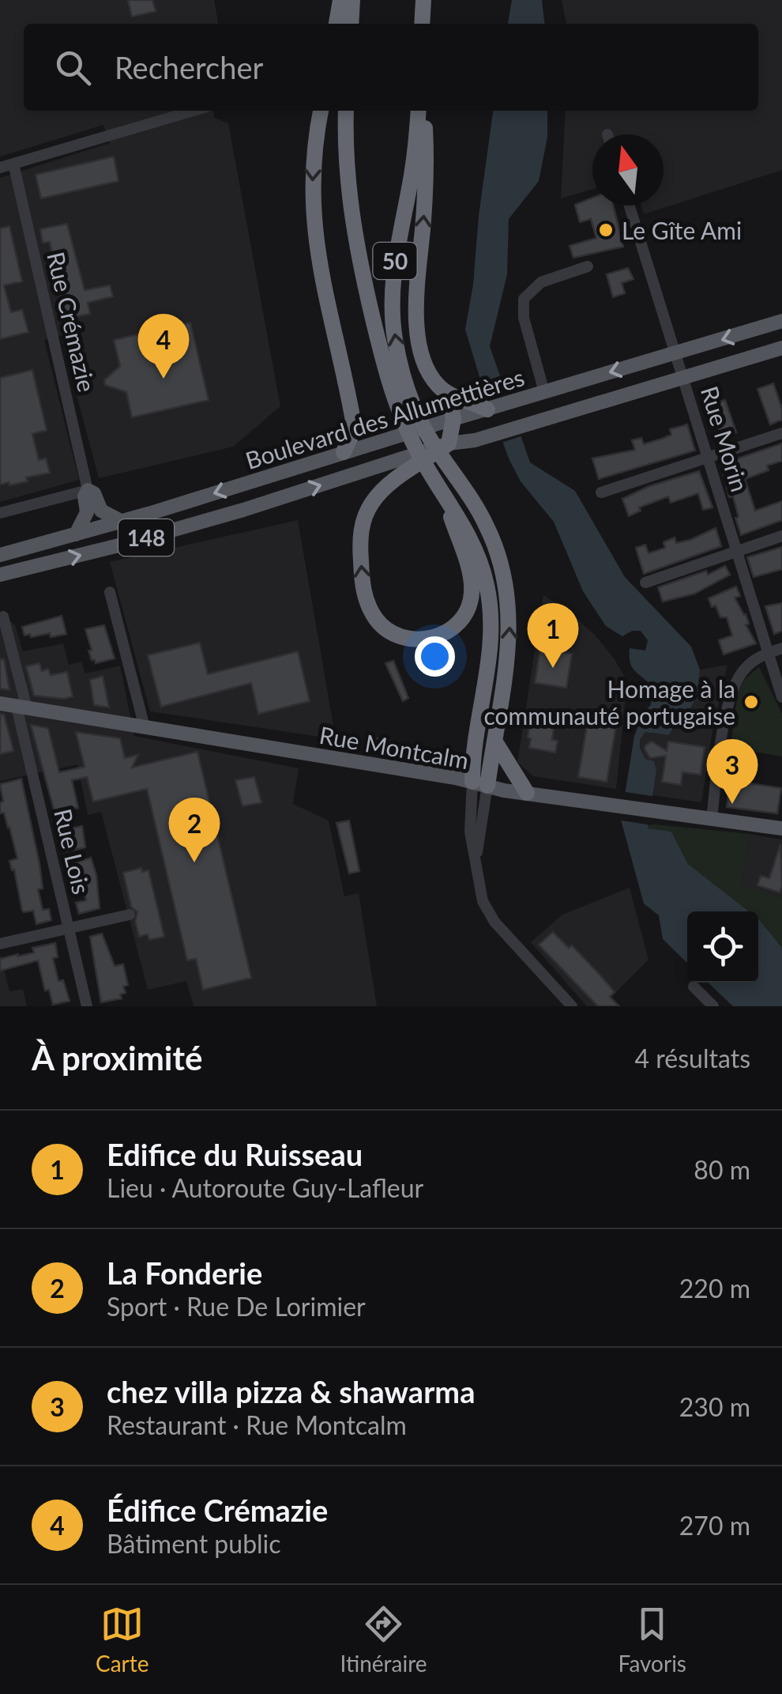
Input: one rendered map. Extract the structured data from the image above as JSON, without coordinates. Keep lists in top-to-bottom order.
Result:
{
  "streets": {
    "highway": ["50"],
    "main road": ["Boulevard des Allumettières", "148", "Rue Montcalm"],
    "street": ["Rue Crémazie", "Rue Morin", "Rue Lois"]
  },
  "crossings": [
    ["50", "Rue Montcalm"],
    ["Boulevard des Allumettières", "Rue Morin"],
    ["Rue Montcalm", "Rue Lois"]
  ],
  "places": ["Le Gîte Ami", "Homage à la communauté portugaise"],
  "north": "top",
  "page": {
    "search": "Rechercher",
    "pins": [
      "4",
      "1",
      "3",
      "2"
    ],
    "heading": ["À proximité", "4 résultats"],
    "list": [
      {
        "mark": "1",
        "name": "Edifice du Ruisseau",
        "note": "Lieu · Autoroute Guy-Lafleur",
        "value": "80 m"
      },
      {
        "mark": "2",
        "name": "La Fonderie",
        "note": "Sport · Rue De Lorimier",
        "value": "220 m"
      },
      {
        "mark": "3",
        "name": "chez villa pizza & shawarma",
        "note": "Restaurant · Rue Montcalm",
        "value": "230 m"
      },
      {
        "mark": "4",
        "name": "Édifice Crémazie",
        "note": "Bâtiment public",
        "value": "270 m"
      }
    ],
    "nav": ["Carte", "Itinéraire", "Favoris"]
  }
}
